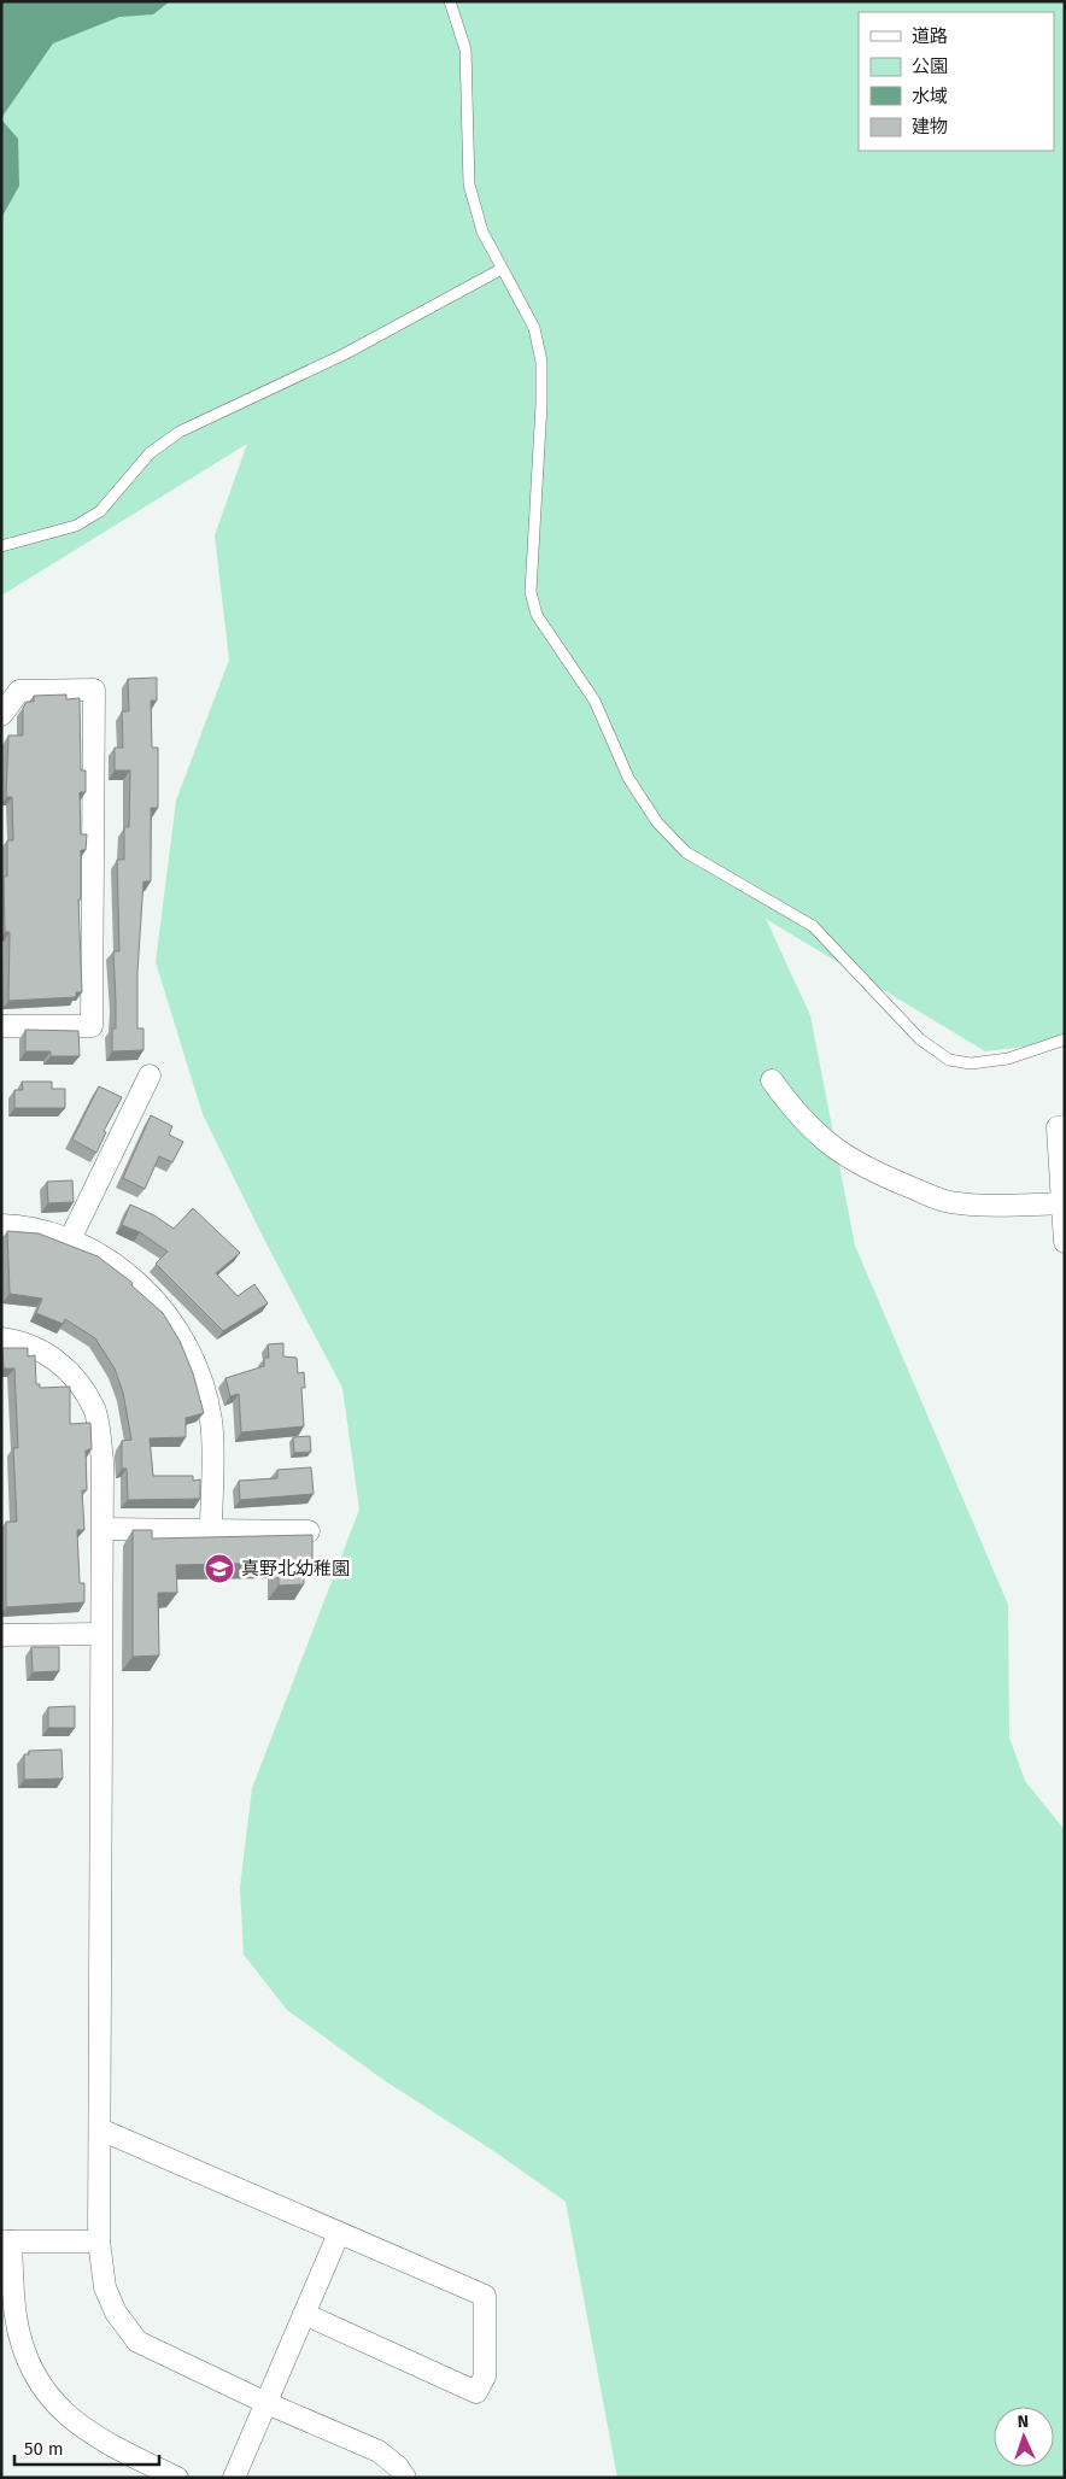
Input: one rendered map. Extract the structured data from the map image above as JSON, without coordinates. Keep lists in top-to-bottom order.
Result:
{
  "places": {
    "school or university": ["真野北幼稚園"]
  },
  "legend": [
    "道路",
    "公園",
    "水域",
    "建物"
  ],
  "scale_bar": "50 m",
  "north": "top"
}
